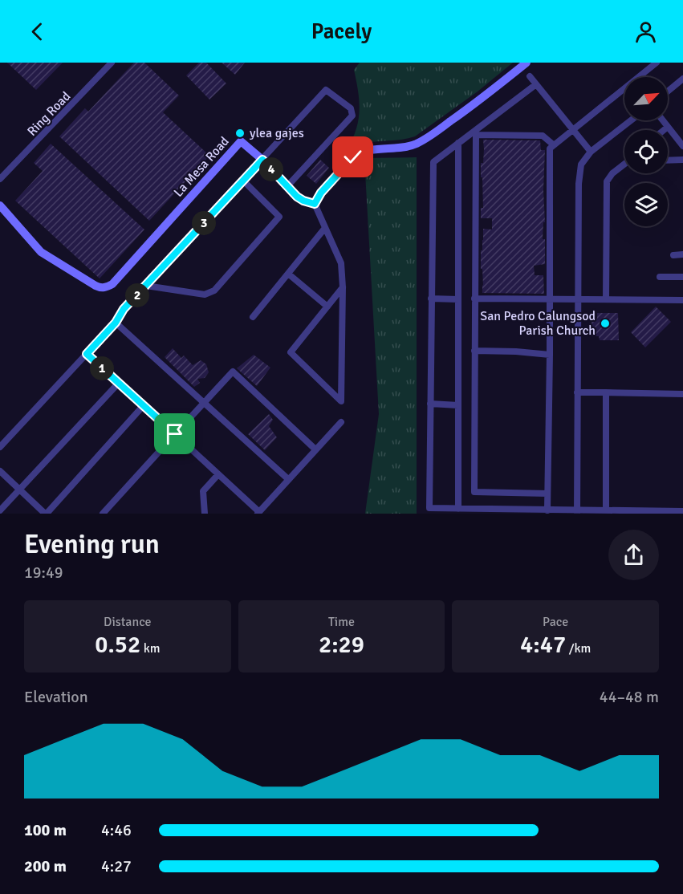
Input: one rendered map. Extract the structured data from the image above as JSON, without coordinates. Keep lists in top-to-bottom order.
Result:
{
  "streets": {
    "street": ["Ring Road", "La Mesa Road"]
  },
  "places": ["ylea gajes", "San Pedro Calungsod Parish Church"],
  "north": "top right",
  "page": {
    "header": "Pacely",
    "pins": [
      "4",
      "3",
      "2",
      "1"
    ],
    "heading": ["Evening run", "19:49"],
    "stats": [
      ["Distance", "0.52 km"],
      ["Time", "2:29"],
      ["Pace", "4:47 /km"]
    ],
    "chart": ["Elevation", "44–48 m"],
    "list": [
      {
        "name": "100 m",
        "note": "4:46"
      },
      {
        "name": "200 m",
        "note": "4:27"
      }
    ]
  }
}
